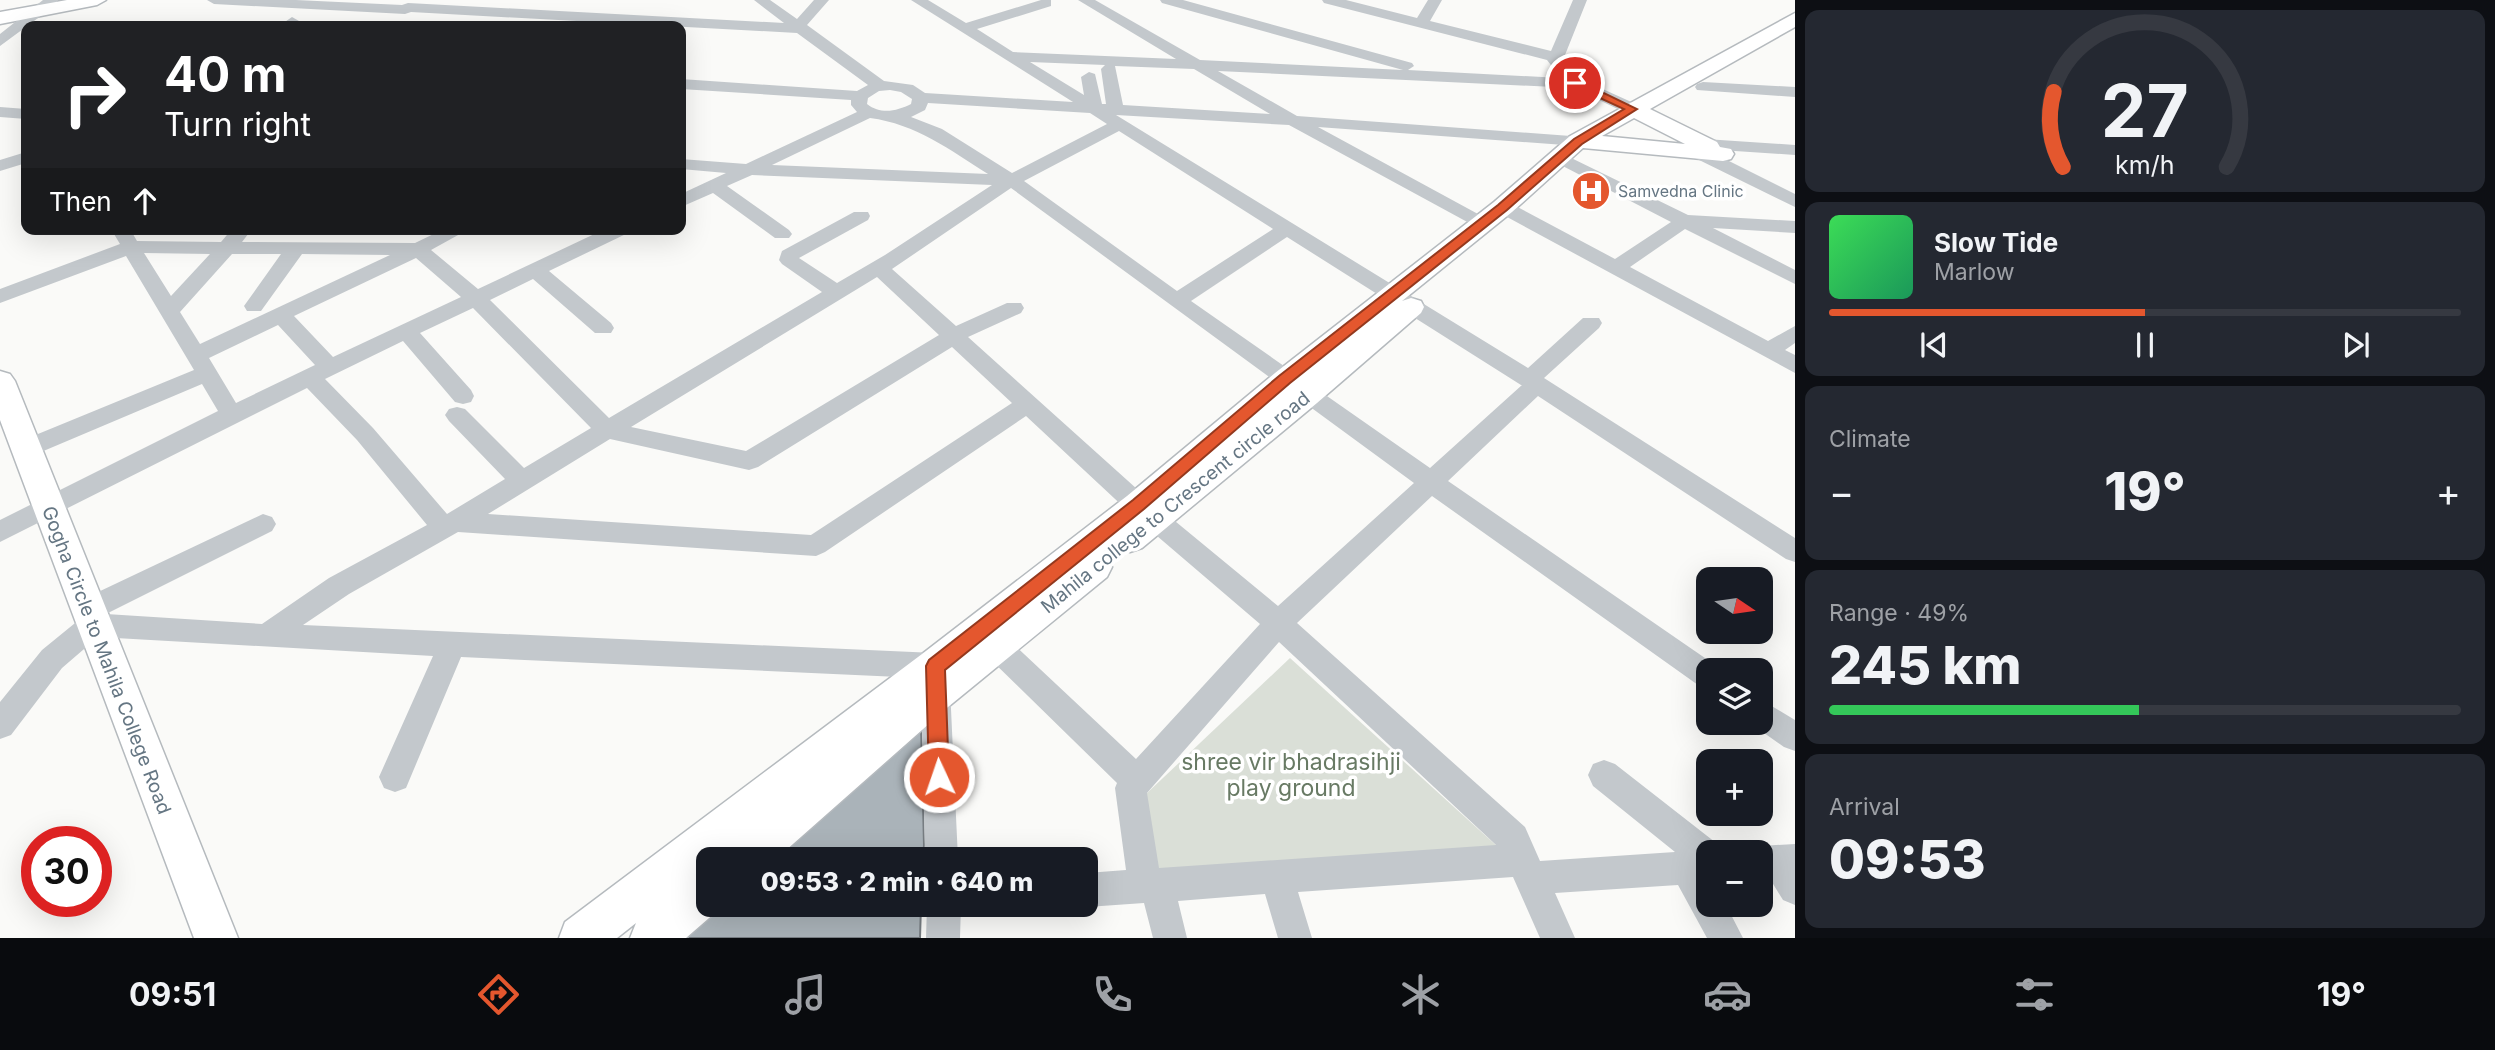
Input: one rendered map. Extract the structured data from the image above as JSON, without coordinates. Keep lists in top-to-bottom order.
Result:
{
  "streets": {
    "main road": ["Mahila college to Crescent circle road", "Gogha Circle to Mahila College Road"]
  },
  "parks": ["shree vir bhadrasihji play ground"],
  "places": {
    "hospital": ["Samvedna Clinic"]
  },
  "north": "right",
  "page": {
    "turn": ["40 m", "Turn right"],
    "then": "Then",
    "song": ["Slow Tide", "Marlow"],
    "tile": [
      "Climate",
      ["Range · 49%", "245 km"],
      ["Arrival", "09:53"]
    ],
    "heat": ["−", "19°", "+"],
    "map_buttons": ["+", "−"],
    "limit": "30",
    "trip": "09:53 · 2 min · 640 m",
    "tabs": ["09:51", "19°"],
    "gauge": ["27", "km/h"]
  }
}
